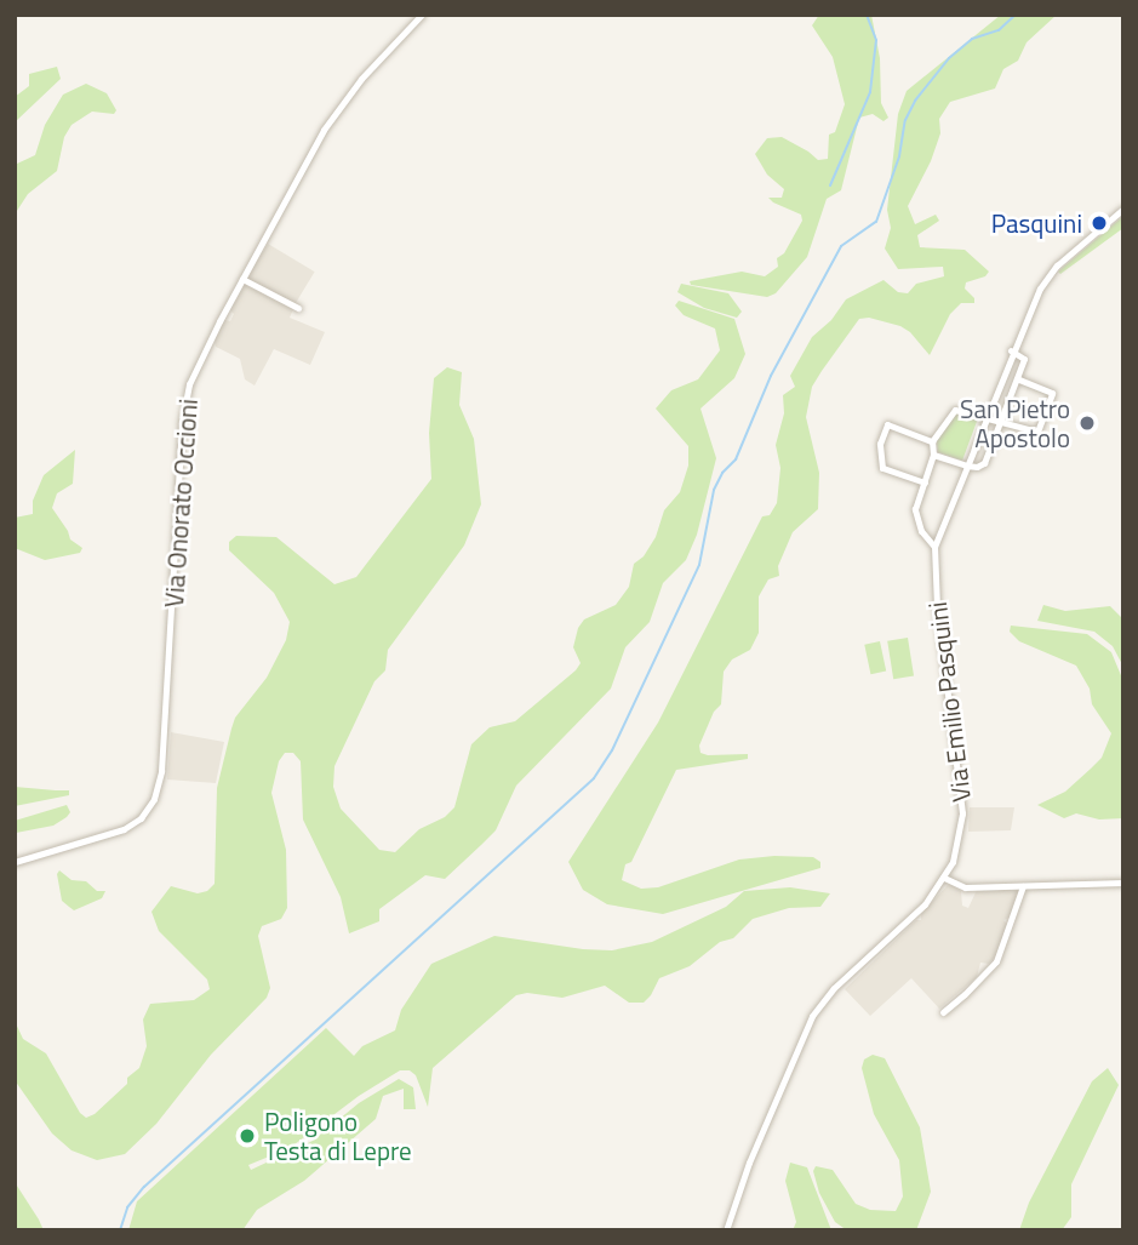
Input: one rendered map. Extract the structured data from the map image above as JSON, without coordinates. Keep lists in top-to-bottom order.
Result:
{
  "streets": {
    "street": ["Via Onorato Occioni", "Via Emilio Pasquini"]
  },
  "places": ["Pasquini", "San Pietro Apostolo", "Poligono Testa di Lepre"]
}
